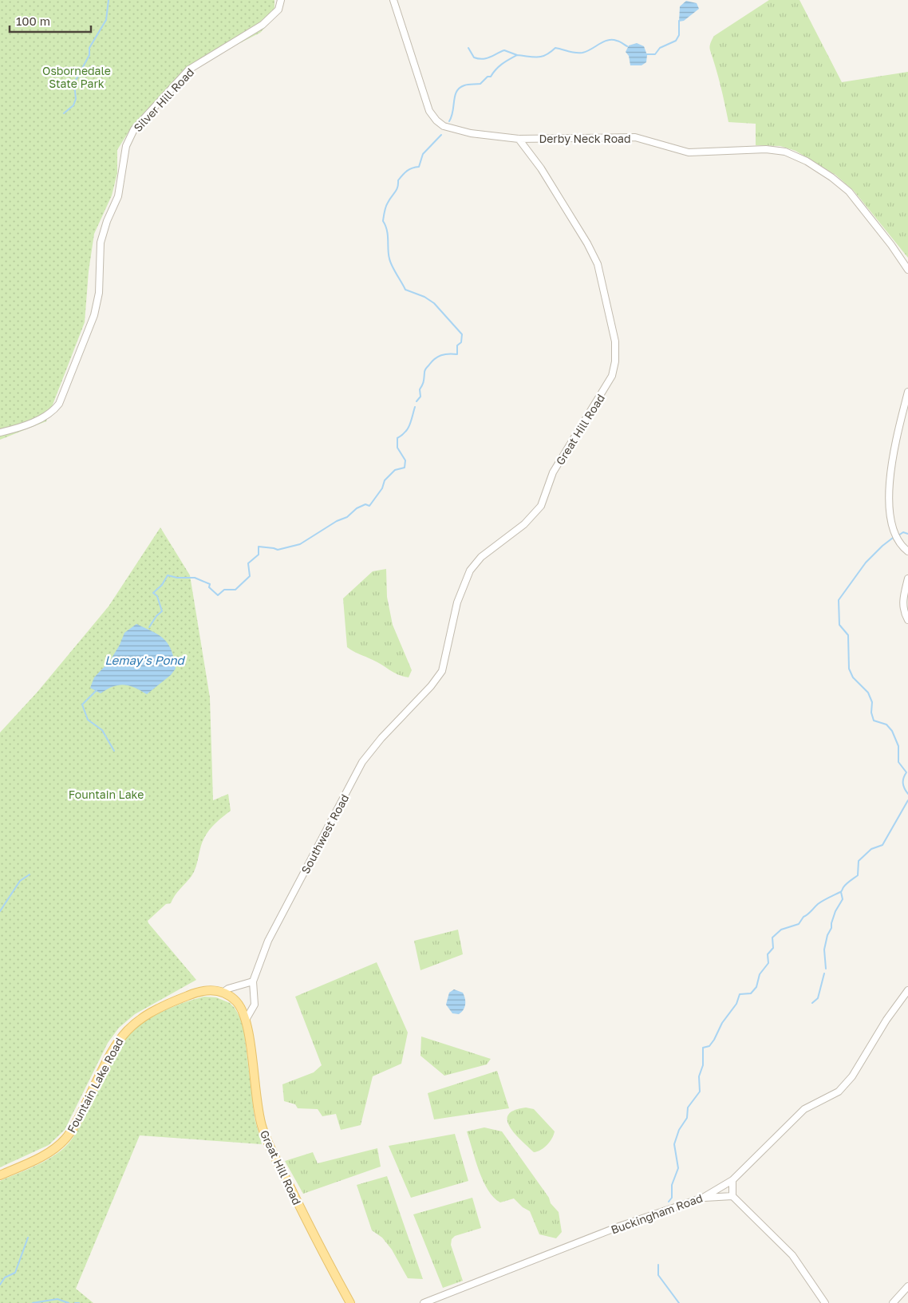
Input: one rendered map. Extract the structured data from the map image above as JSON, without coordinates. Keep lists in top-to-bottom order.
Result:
{
  "streets": {
    "main road": ["Great Hill Road", "Fountain Lake Road"],
    "street": [
      "Silver Hill Road",
      "Derby Neck Road",
      "Southwest Road",
      "Buckingham Road"
    ]
  },
  "crossings": [
    ["Derby Neck Road", "Great Hill Road"],
    ["Great Hill Road", "Southwest Road"]
  ],
  "water": ["Lemay's Pond"],
  "parks": ["Osbornedale State Park", "Fountain Lake"],
  "scale_bar": "100 m"
}
